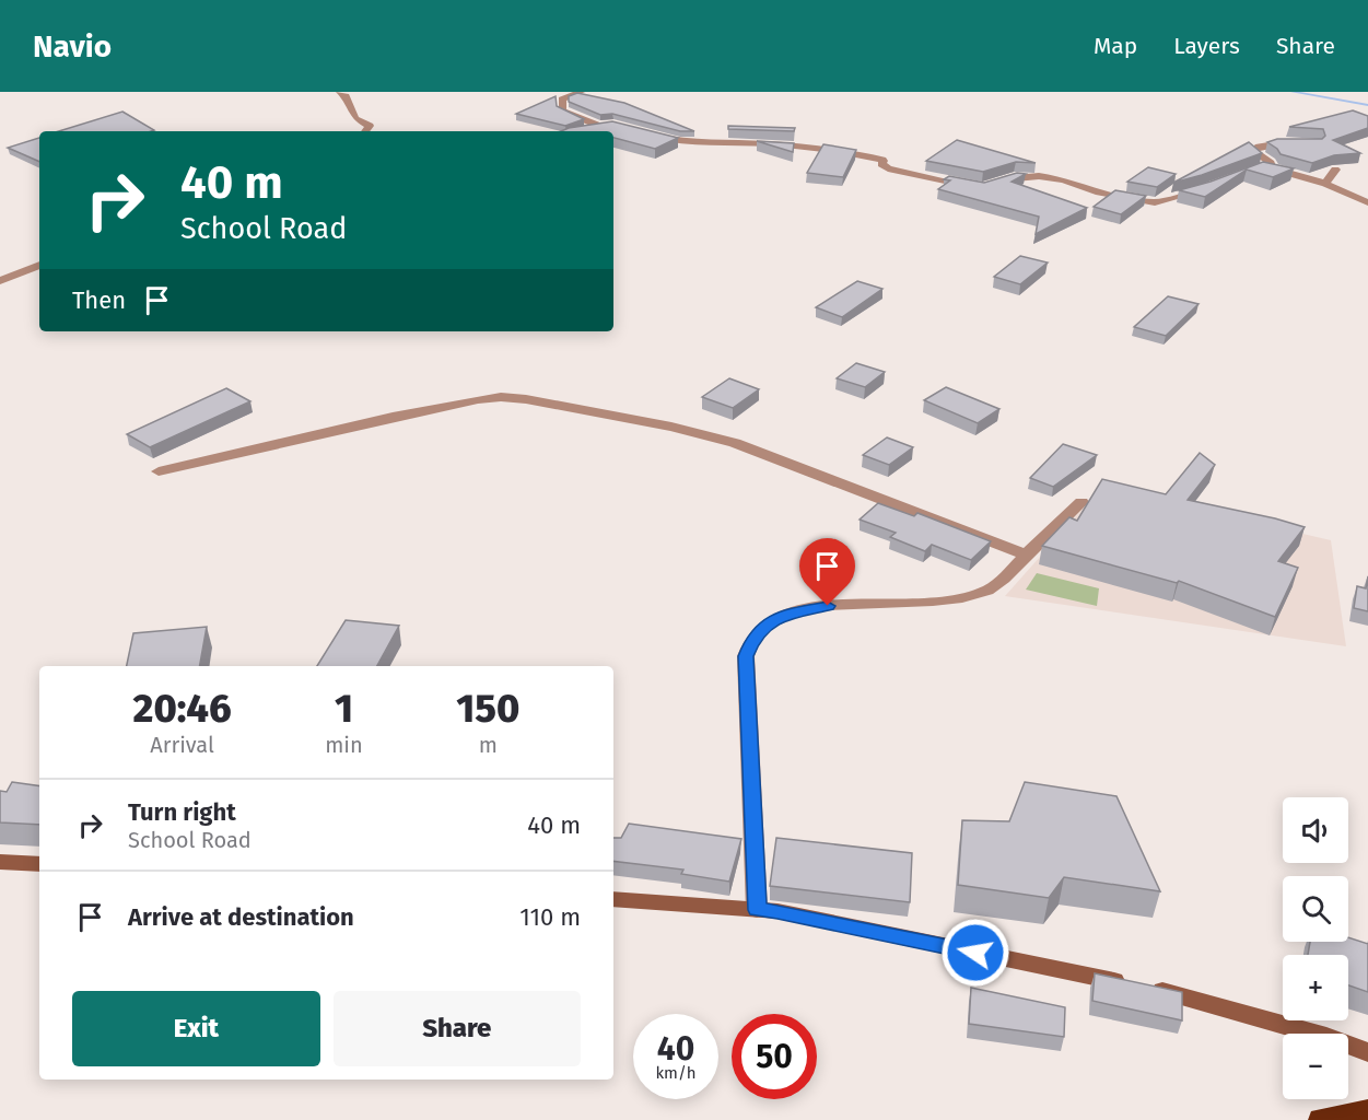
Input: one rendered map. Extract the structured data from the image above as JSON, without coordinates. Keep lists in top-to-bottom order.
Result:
{
  "page": {
    "header": "Navio",
    "nav": ["Map", "Layers", "Share"],
    "turn": ["40 m", "School Road"],
    "then": "Then",
    "eta": [
      "20:46",
      "Arrival",
      "1",
      "min",
      "150",
      "m"
    ],
    "list": [
      {
        "name": "Turn right",
        "note": "School Road",
        "value": "40 m"
      },
      {
        "name": "Arrive at destination",
        "value": "110 m"
      }
    ],
    "map_buttons": ["+", "−"],
    "buttons": ["Exit", "Share"],
    "speed": "40 km/h",
    "limit": "50"
  }
}
